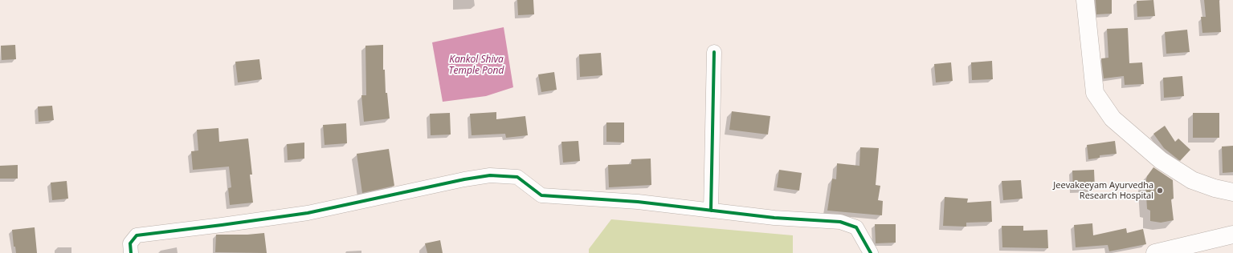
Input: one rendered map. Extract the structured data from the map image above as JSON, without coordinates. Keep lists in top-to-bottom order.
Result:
{
  "water": ["Kankol Shiva Temple Pond"],
  "places": ["Jeevakeeyam Ayurvedha Research Hospital"]
}
